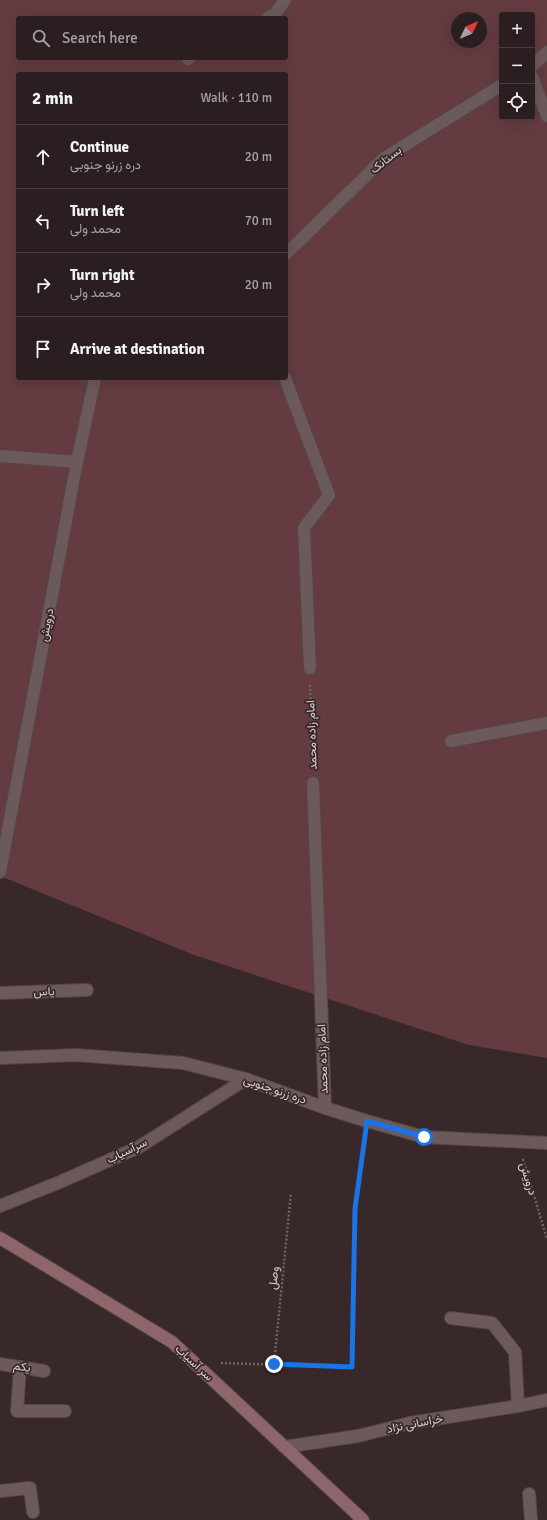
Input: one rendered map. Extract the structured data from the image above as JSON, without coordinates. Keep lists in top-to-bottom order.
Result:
{
  "streets": {
    "street": [
      "بستانک",
      "درویش",
      "امام زاده محمد",
      "یاس",
      "دره زرنو جنوبی",
      "سرآسیاب",
      "سر آسیاب",
      "یکم",
      "خراسانی نژاد"
    ],
    "path": ["وصل"]
  },
  "crossings": [
    ["درویش", "دره زرنو جنوبی"],
    ["امام زاده محمد", "دره زرنو جنوبی"],
    ["دره زرنو جنوبی", "سرآسیاب"],
    ["سر آسیاب", "خراسانی نژاد"]
  ],
  "north": "top right",
  "page": {
    "map_buttons": ["+", "−"],
    "search": "Search here",
    "heading": ["2 min", "Walk · 110 m"],
    "list": [
      ["Continue", "دره زرنو جنوبی", "20 m"],
      ["Turn left", "محمد ولی", "70 m"],
      ["Turn right", "محمد ولی", "20 m"],
      "Arrive at destination"
    ]
  }
}
